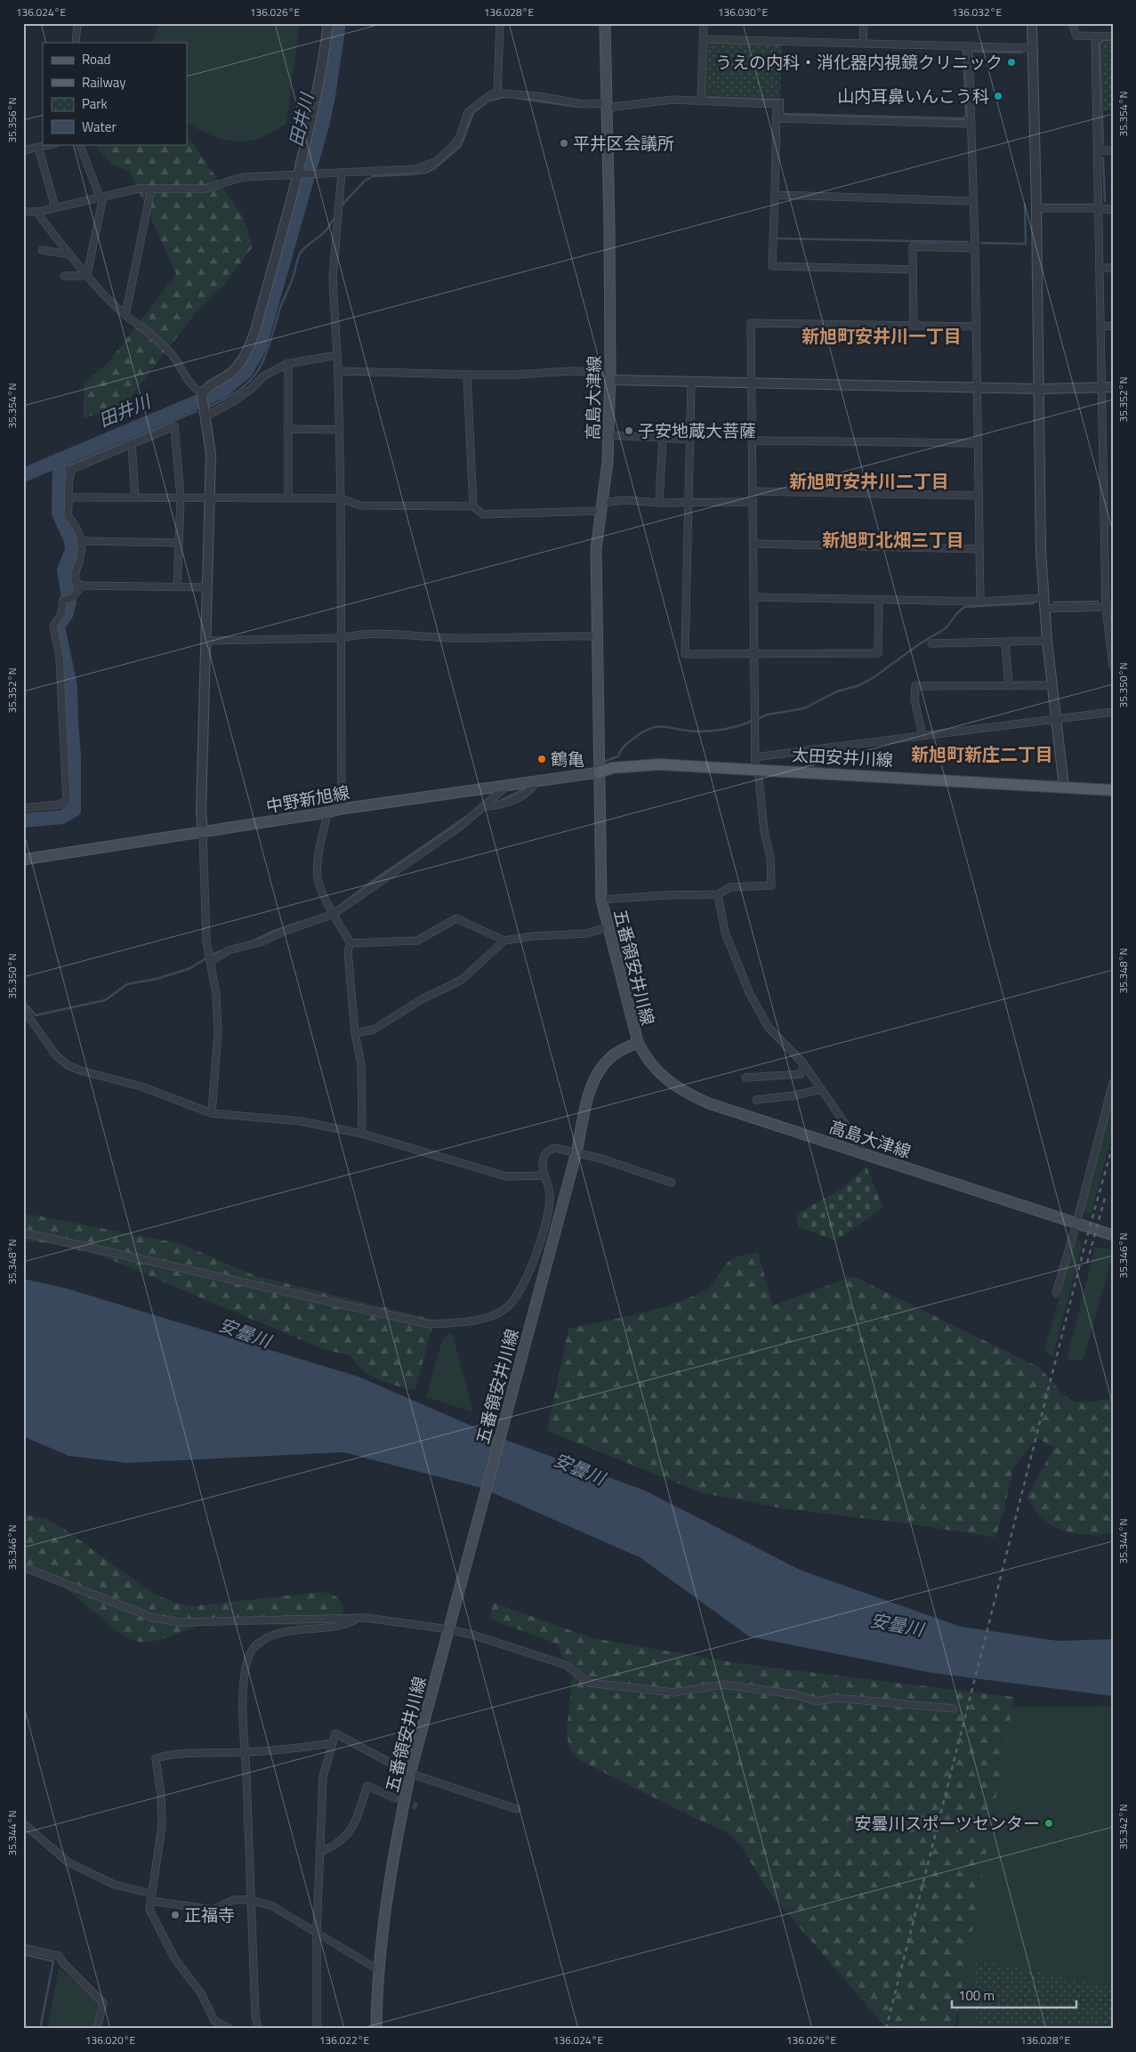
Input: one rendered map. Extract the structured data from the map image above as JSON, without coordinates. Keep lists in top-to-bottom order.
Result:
{
  "streets": {
    "main road": [
      "高島大津線",
      "太田安井川線",
      "中野新旭線",
      "五番領安井川線"
    ]
  },
  "crossings": [
    ["高島大津線", "太田安井川線"],
    ["高島大津線", "中野新旭線"],
    ["高島大津線", "五番領安井川線"],
    ["太田安井川線", "中野新旭線"],
    ["太田安井川線", "五番領安井川線"],
    ["中野新旭線", "五番領安井川線"]
  ],
  "districts": [
    "新旭町安井川一丁目",
    "新旭町安井川二丁目",
    "新旭町北畑三丁目",
    "新旭町新庄二丁目"
  ],
  "water": ["田井川", "安曇川"],
  "places": [
    "うえの内科・消化器内視鏡クリニック",
    "山内耳鼻いんこう科",
    "平井区会議所",
    "子安地蔵大菩薩",
    "鶴亀",
    "安曇川スポーツセンター",
    "正福寺"
  ],
  "legend": [
    "Road",
    "Railway",
    "Park",
    "Water"
  ],
  "scale_bar": "100 m",
  "coordinates": [
    "136.024°E",
    "136.026°E",
    "136.028°E",
    "136.030°E",
    "136.032°E",
    "35.354°N",
    "35.356°N",
    "35.352°N",
    "35.350°N",
    "35.348°N",
    "35.346°N",
    "35.344°N",
    "35.342°N",
    "136.020°E",
    "136.022°E"
  ]
}
